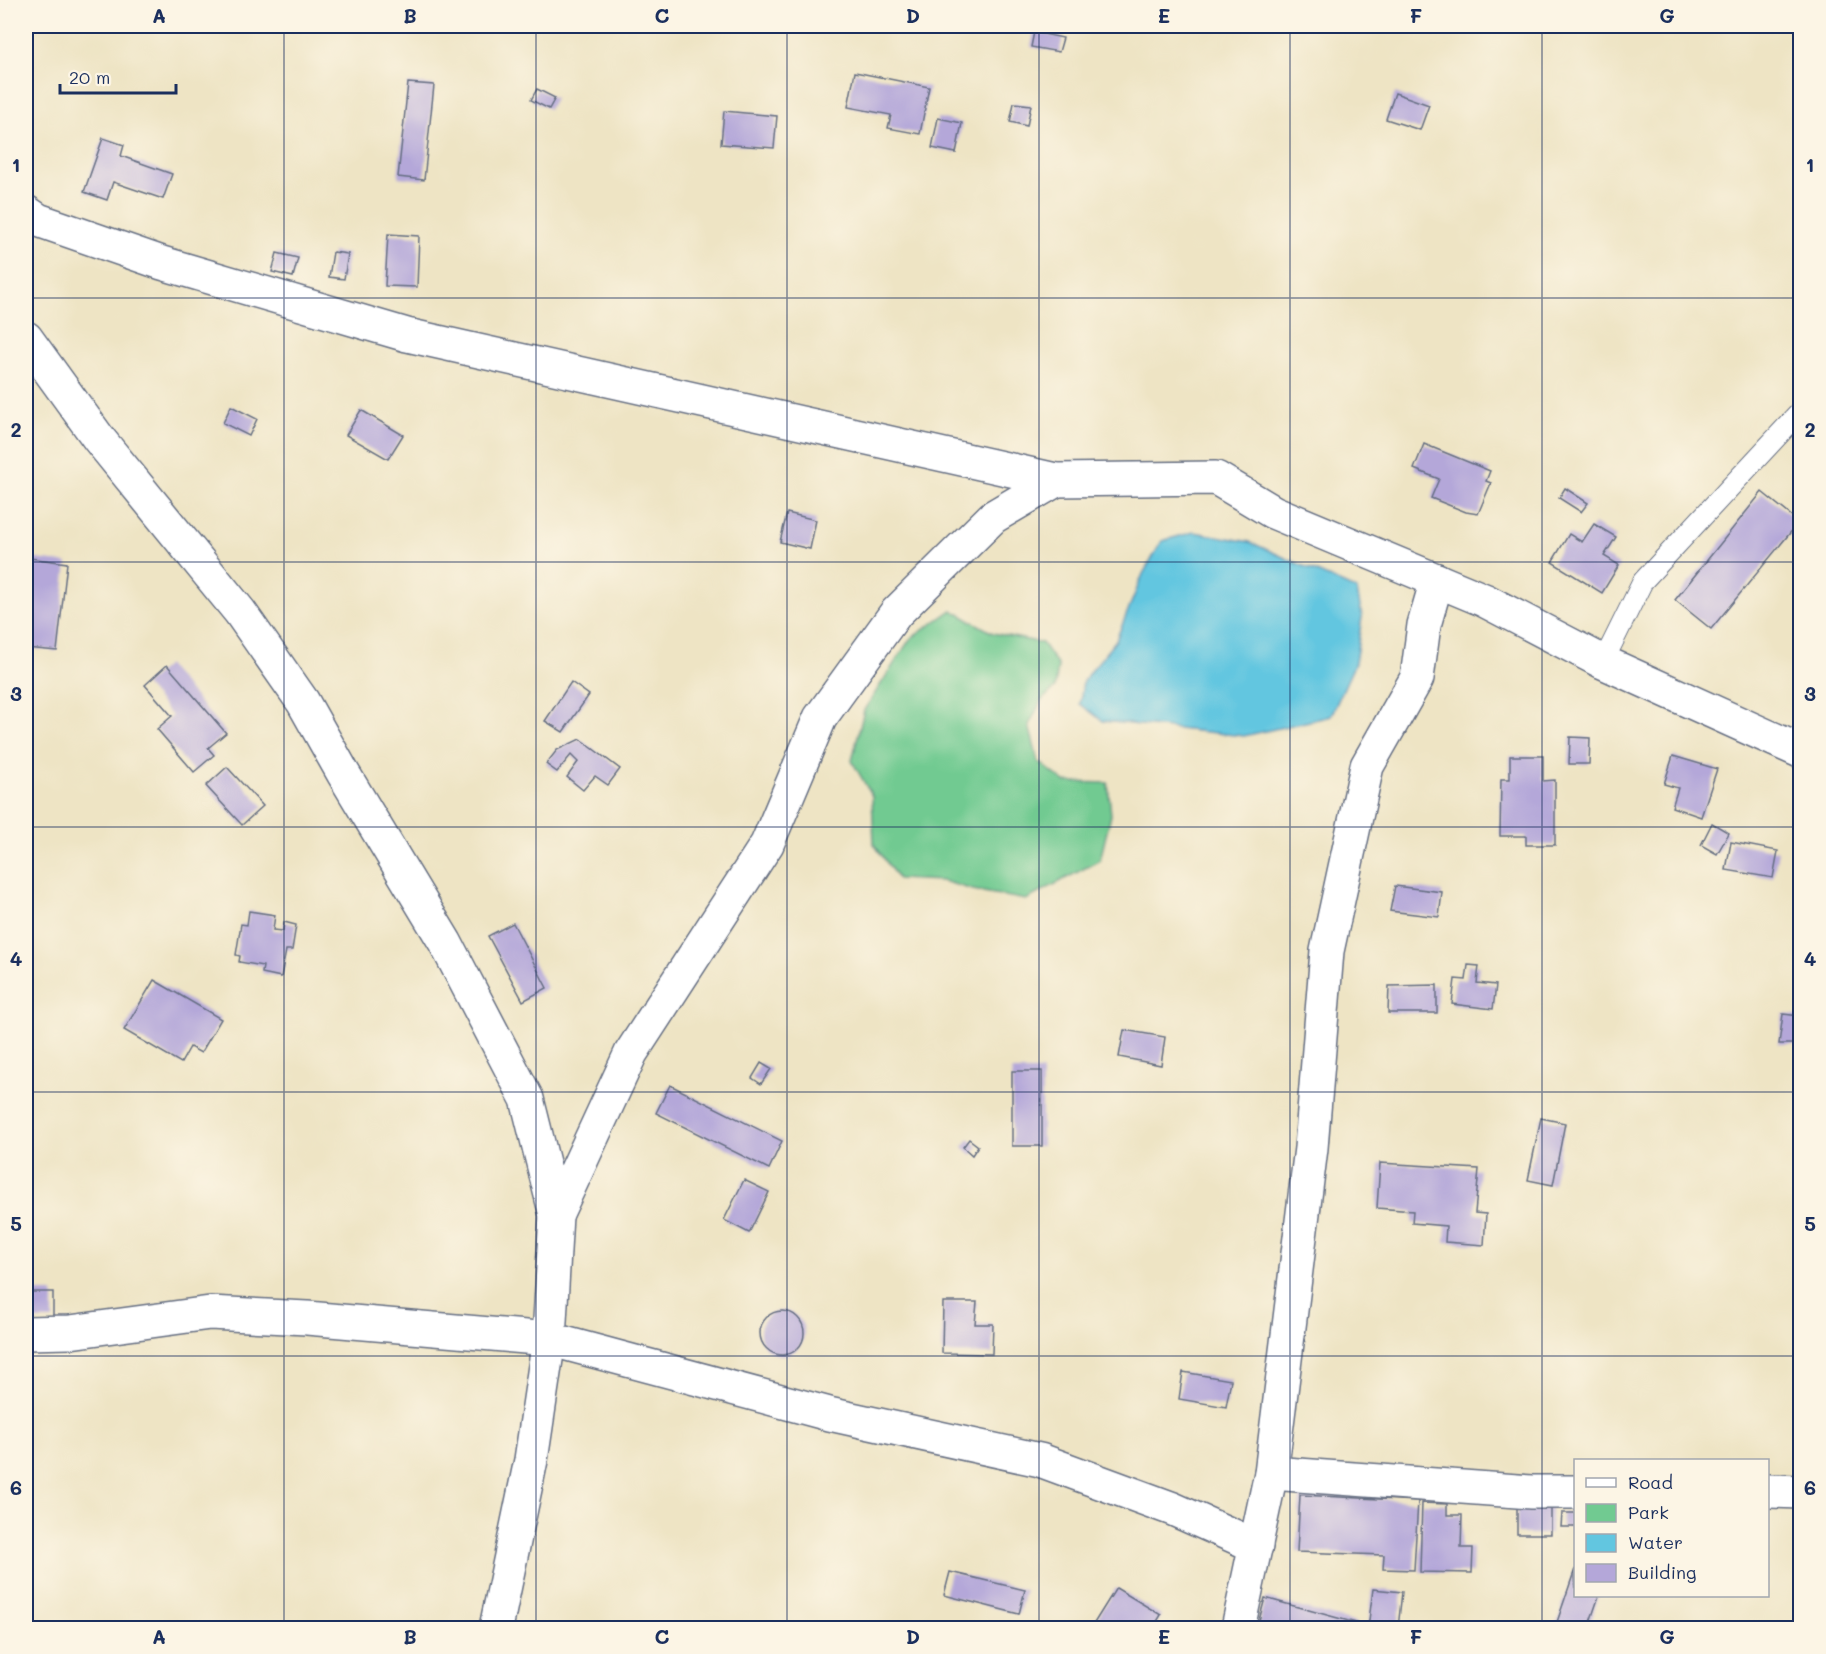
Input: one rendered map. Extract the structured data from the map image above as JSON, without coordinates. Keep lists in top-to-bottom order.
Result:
{
  "legend": [
    "Road",
    "Park",
    "Water",
    "Building"
  ],
  "scale_bar": "20 m",
  "grid": {
    "columns": [
      "A",
      "B",
      "C",
      "D",
      "E",
      "F",
      "G"
    ],
    "rows": [
      "1",
      "2",
      "3",
      "4",
      "5",
      "6"
    ]
  }
}
